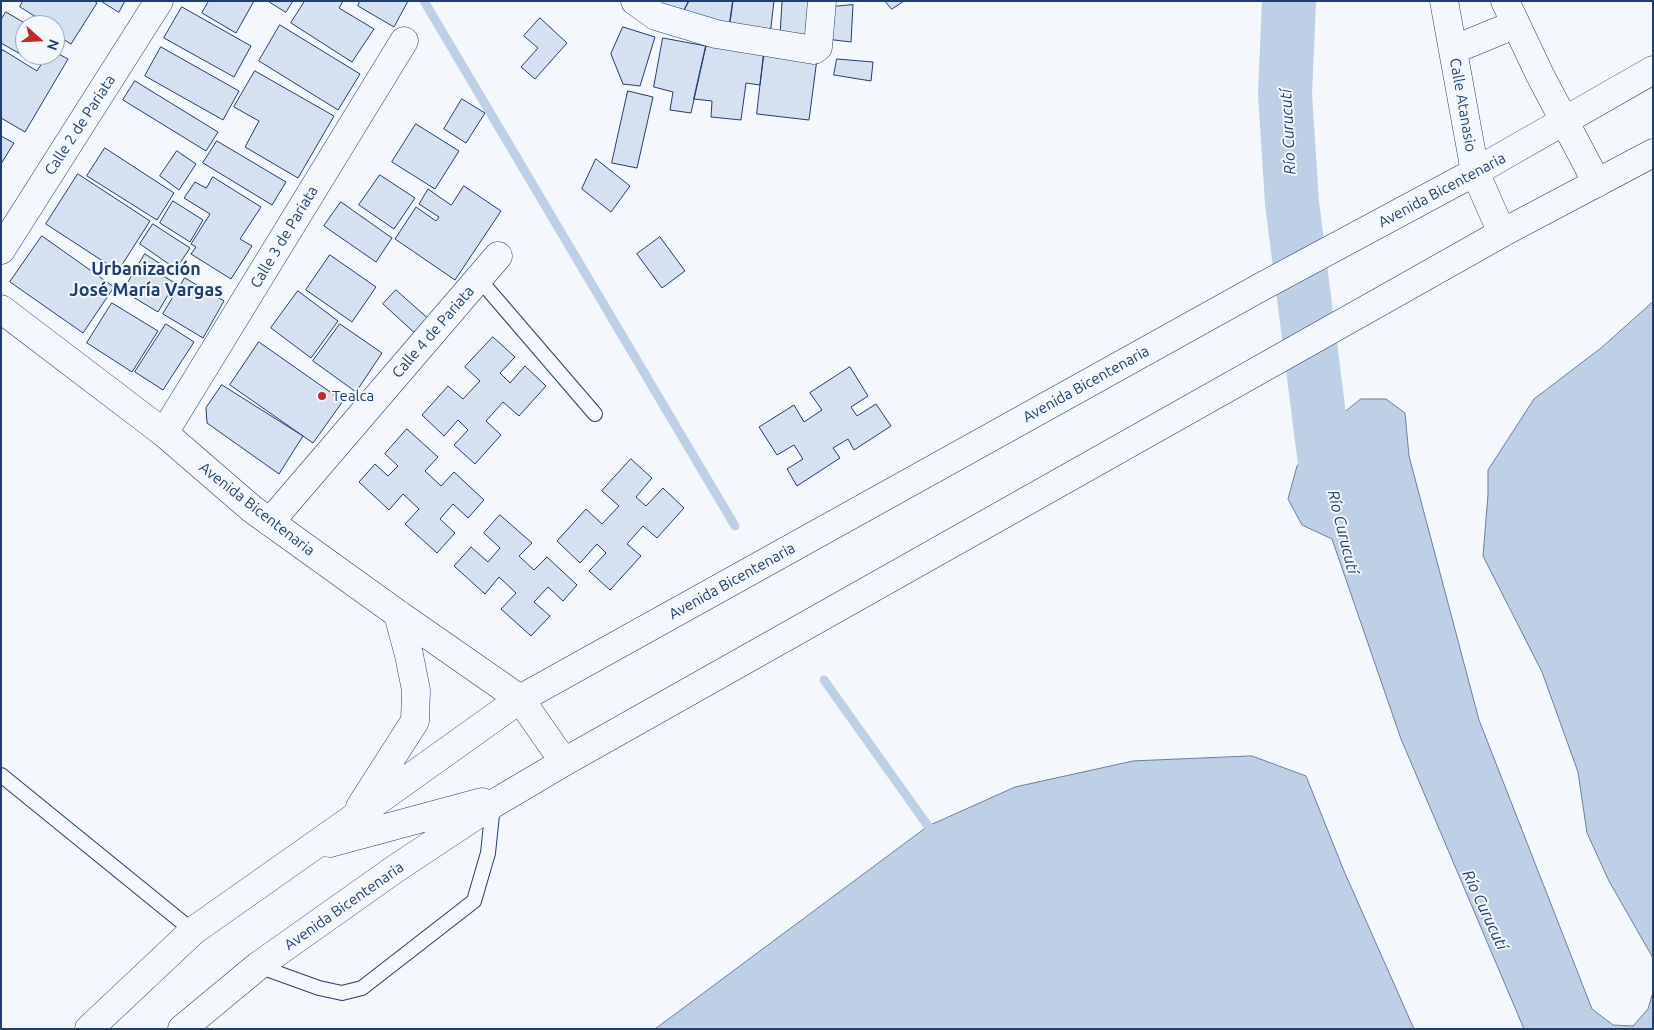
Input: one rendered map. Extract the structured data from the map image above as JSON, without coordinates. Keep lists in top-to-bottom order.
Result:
{
  "streets": {
    "street": [
      "Calle Atanasio",
      "Calle 2 de Pariata",
      "Avenida Bicentenaria",
      "Calle 3 de Pariata",
      "Calle 4 de Pariata"
    ]
  },
  "crossings": [
    ["Calle Atanasio", "Avenida Bicentenaria"],
    ["Avenida Bicentenaria", "Calle 3 de Pariata"],
    ["Avenida Bicentenaria", "Calle 4 de Pariata"]
  ],
  "districts": ["Urbanización José María Vargas"],
  "water": ["Río Curucutí"],
  "places": ["Tealca"],
  "north": "right"
}
